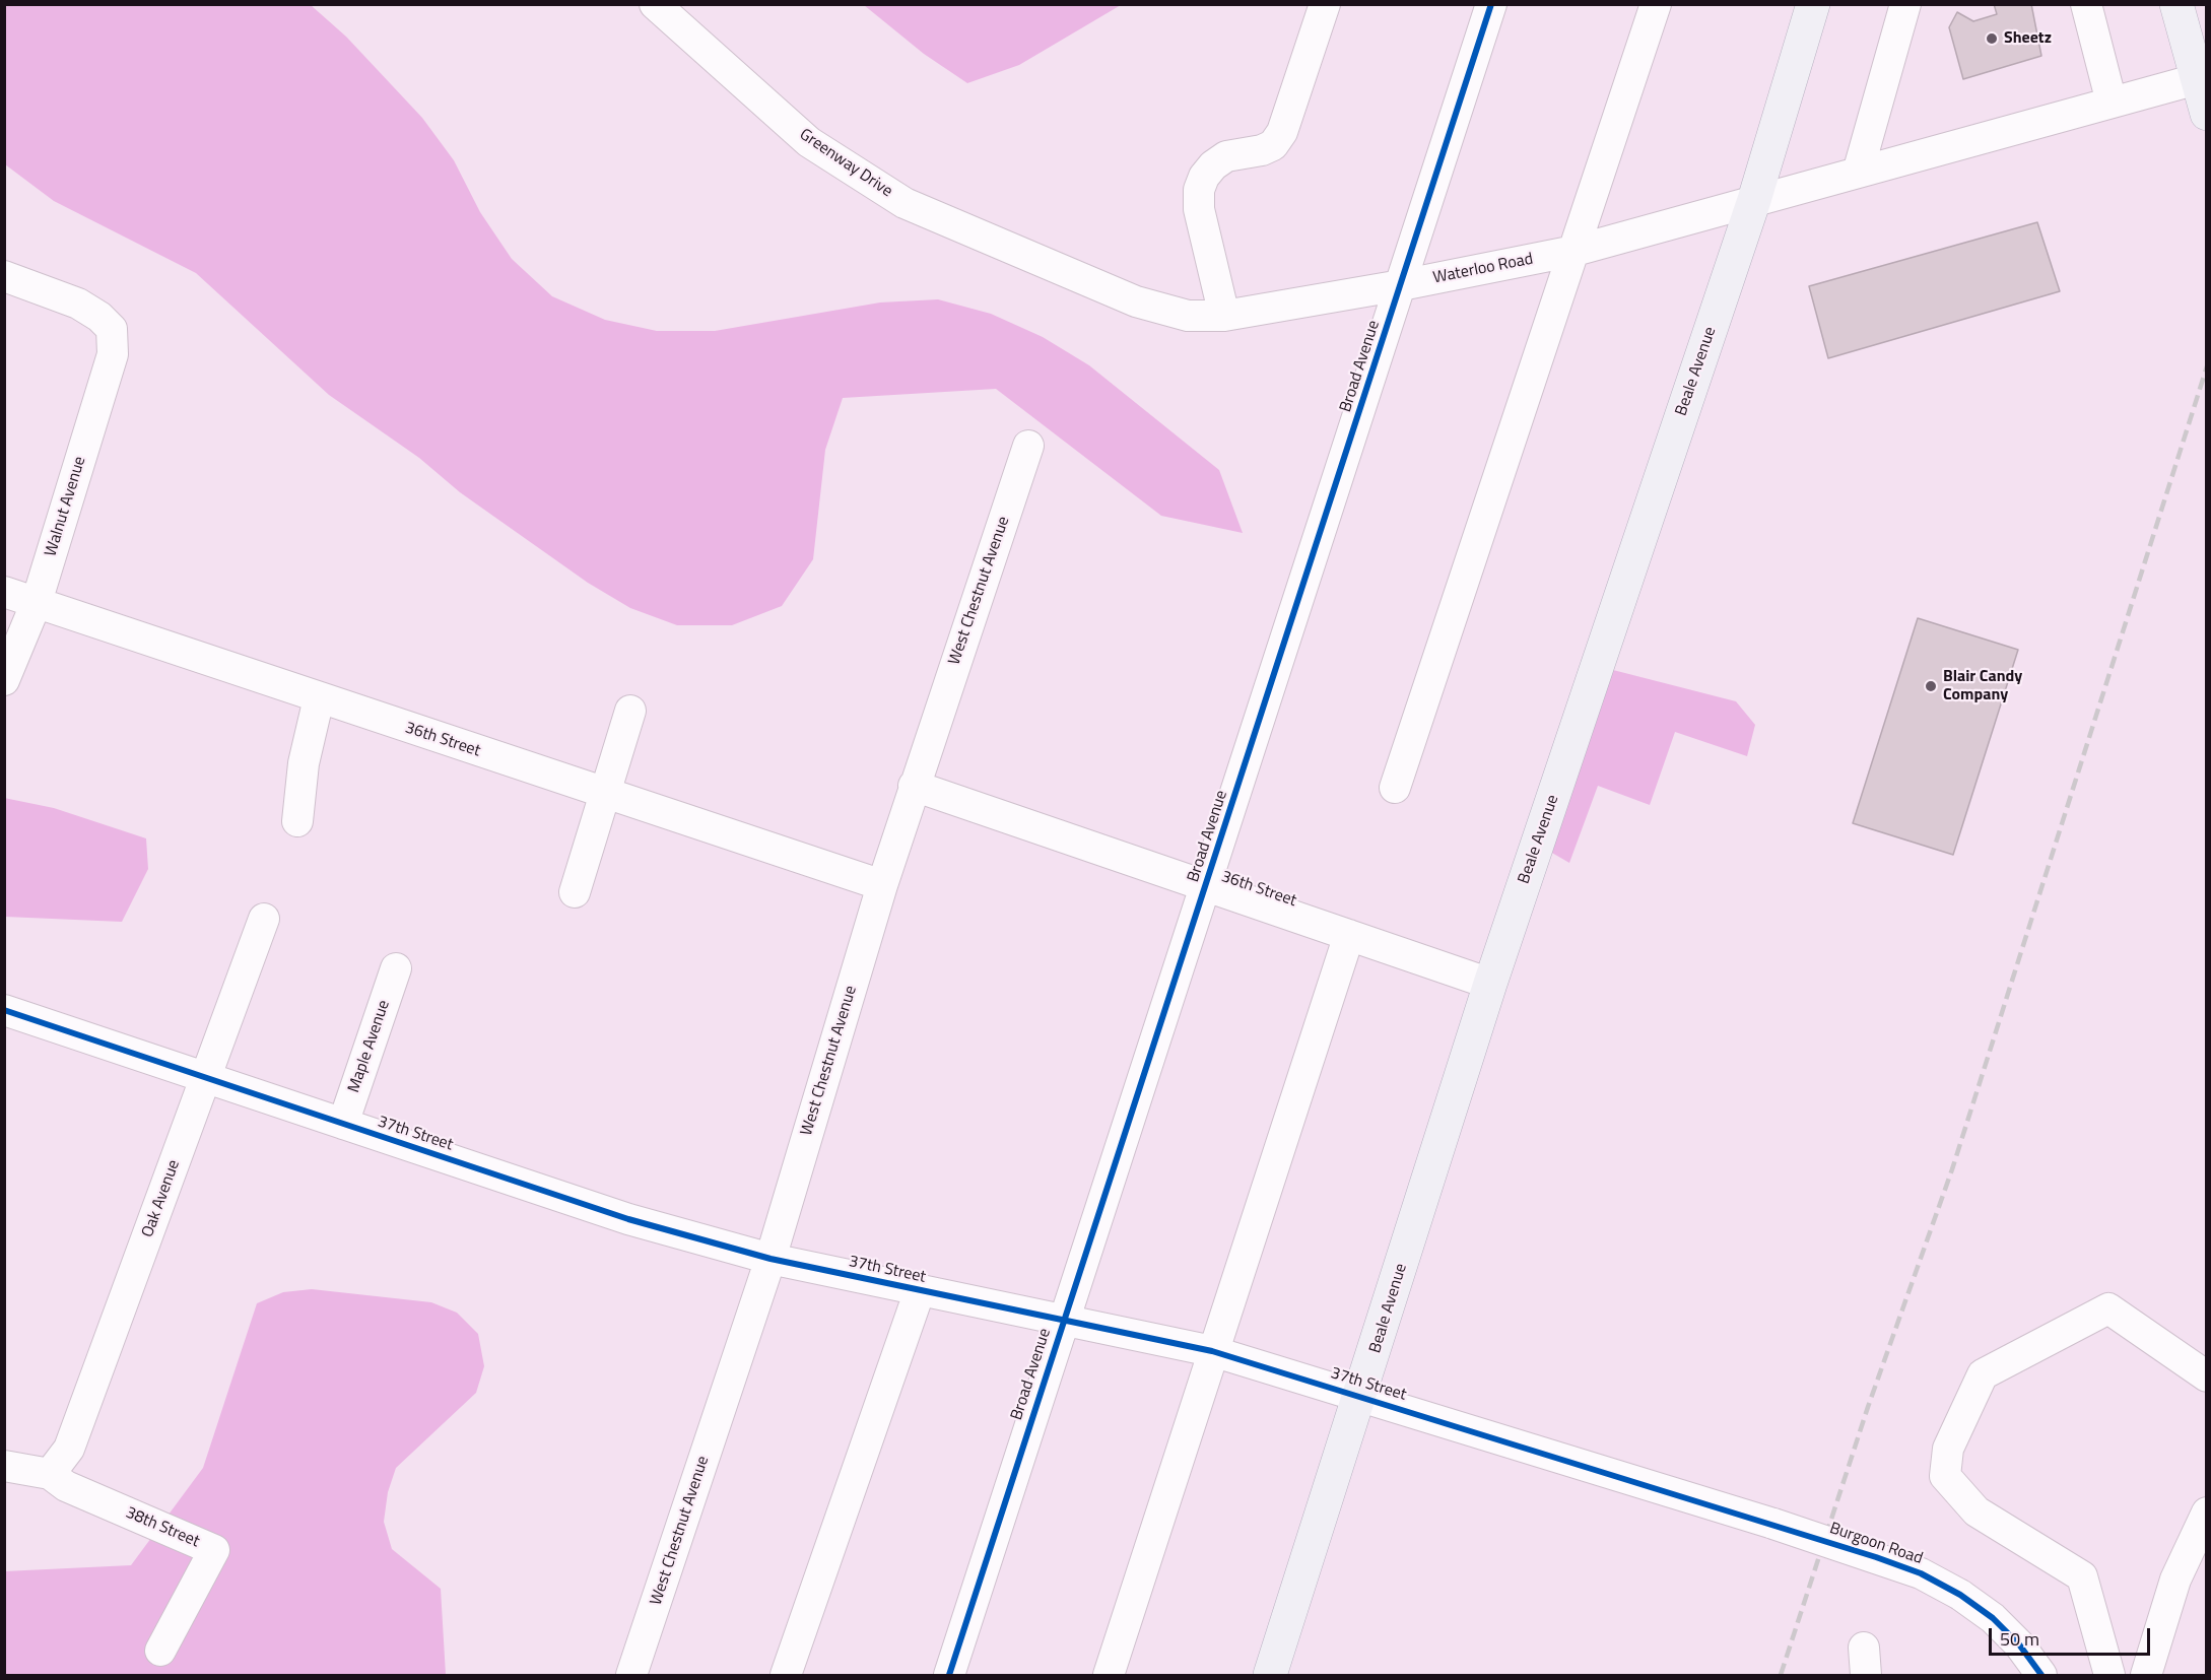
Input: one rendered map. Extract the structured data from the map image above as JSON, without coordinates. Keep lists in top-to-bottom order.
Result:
{
  "streets": {
    "main road": ["Beale Avenue"],
    "street": [
      "Greenway Drive",
      "Waterloo Road",
      "Broad Avenue",
      "Walnut Avenue",
      "West Chestnut Avenue",
      "36th Street",
      "Maple Avenue",
      "37th Street",
      "Oak Avenue",
      "38th Street",
      "Burgoon Road"
    ]
  },
  "crossings": [
    ["Greenway Drive", "Waterloo Road"],
    ["Waterloo Road", "Broad Avenue"],
    ["Waterloo Road", "Beale Avenue"],
    ["Broad Avenue", "36th Street"],
    ["Broad Avenue", "37th Street"],
    ["Beale Avenue", "36th Street"],
    ["Beale Avenue", "37th Street"],
    ["Walnut Avenue", "36th Street"],
    ["West Chestnut Avenue", "36th Street"],
    ["West Chestnut Avenue", "37th Street"],
    ["Maple Avenue", "37th Street"],
    ["37th Street", "Oak Avenue"],
    ["37th Street", "Burgoon Road"],
    ["Oak Avenue", "38th Street"]
  ],
  "places": ["Sheetz", "Blair Candy Company"],
  "scale_bar": "50 m"
}
